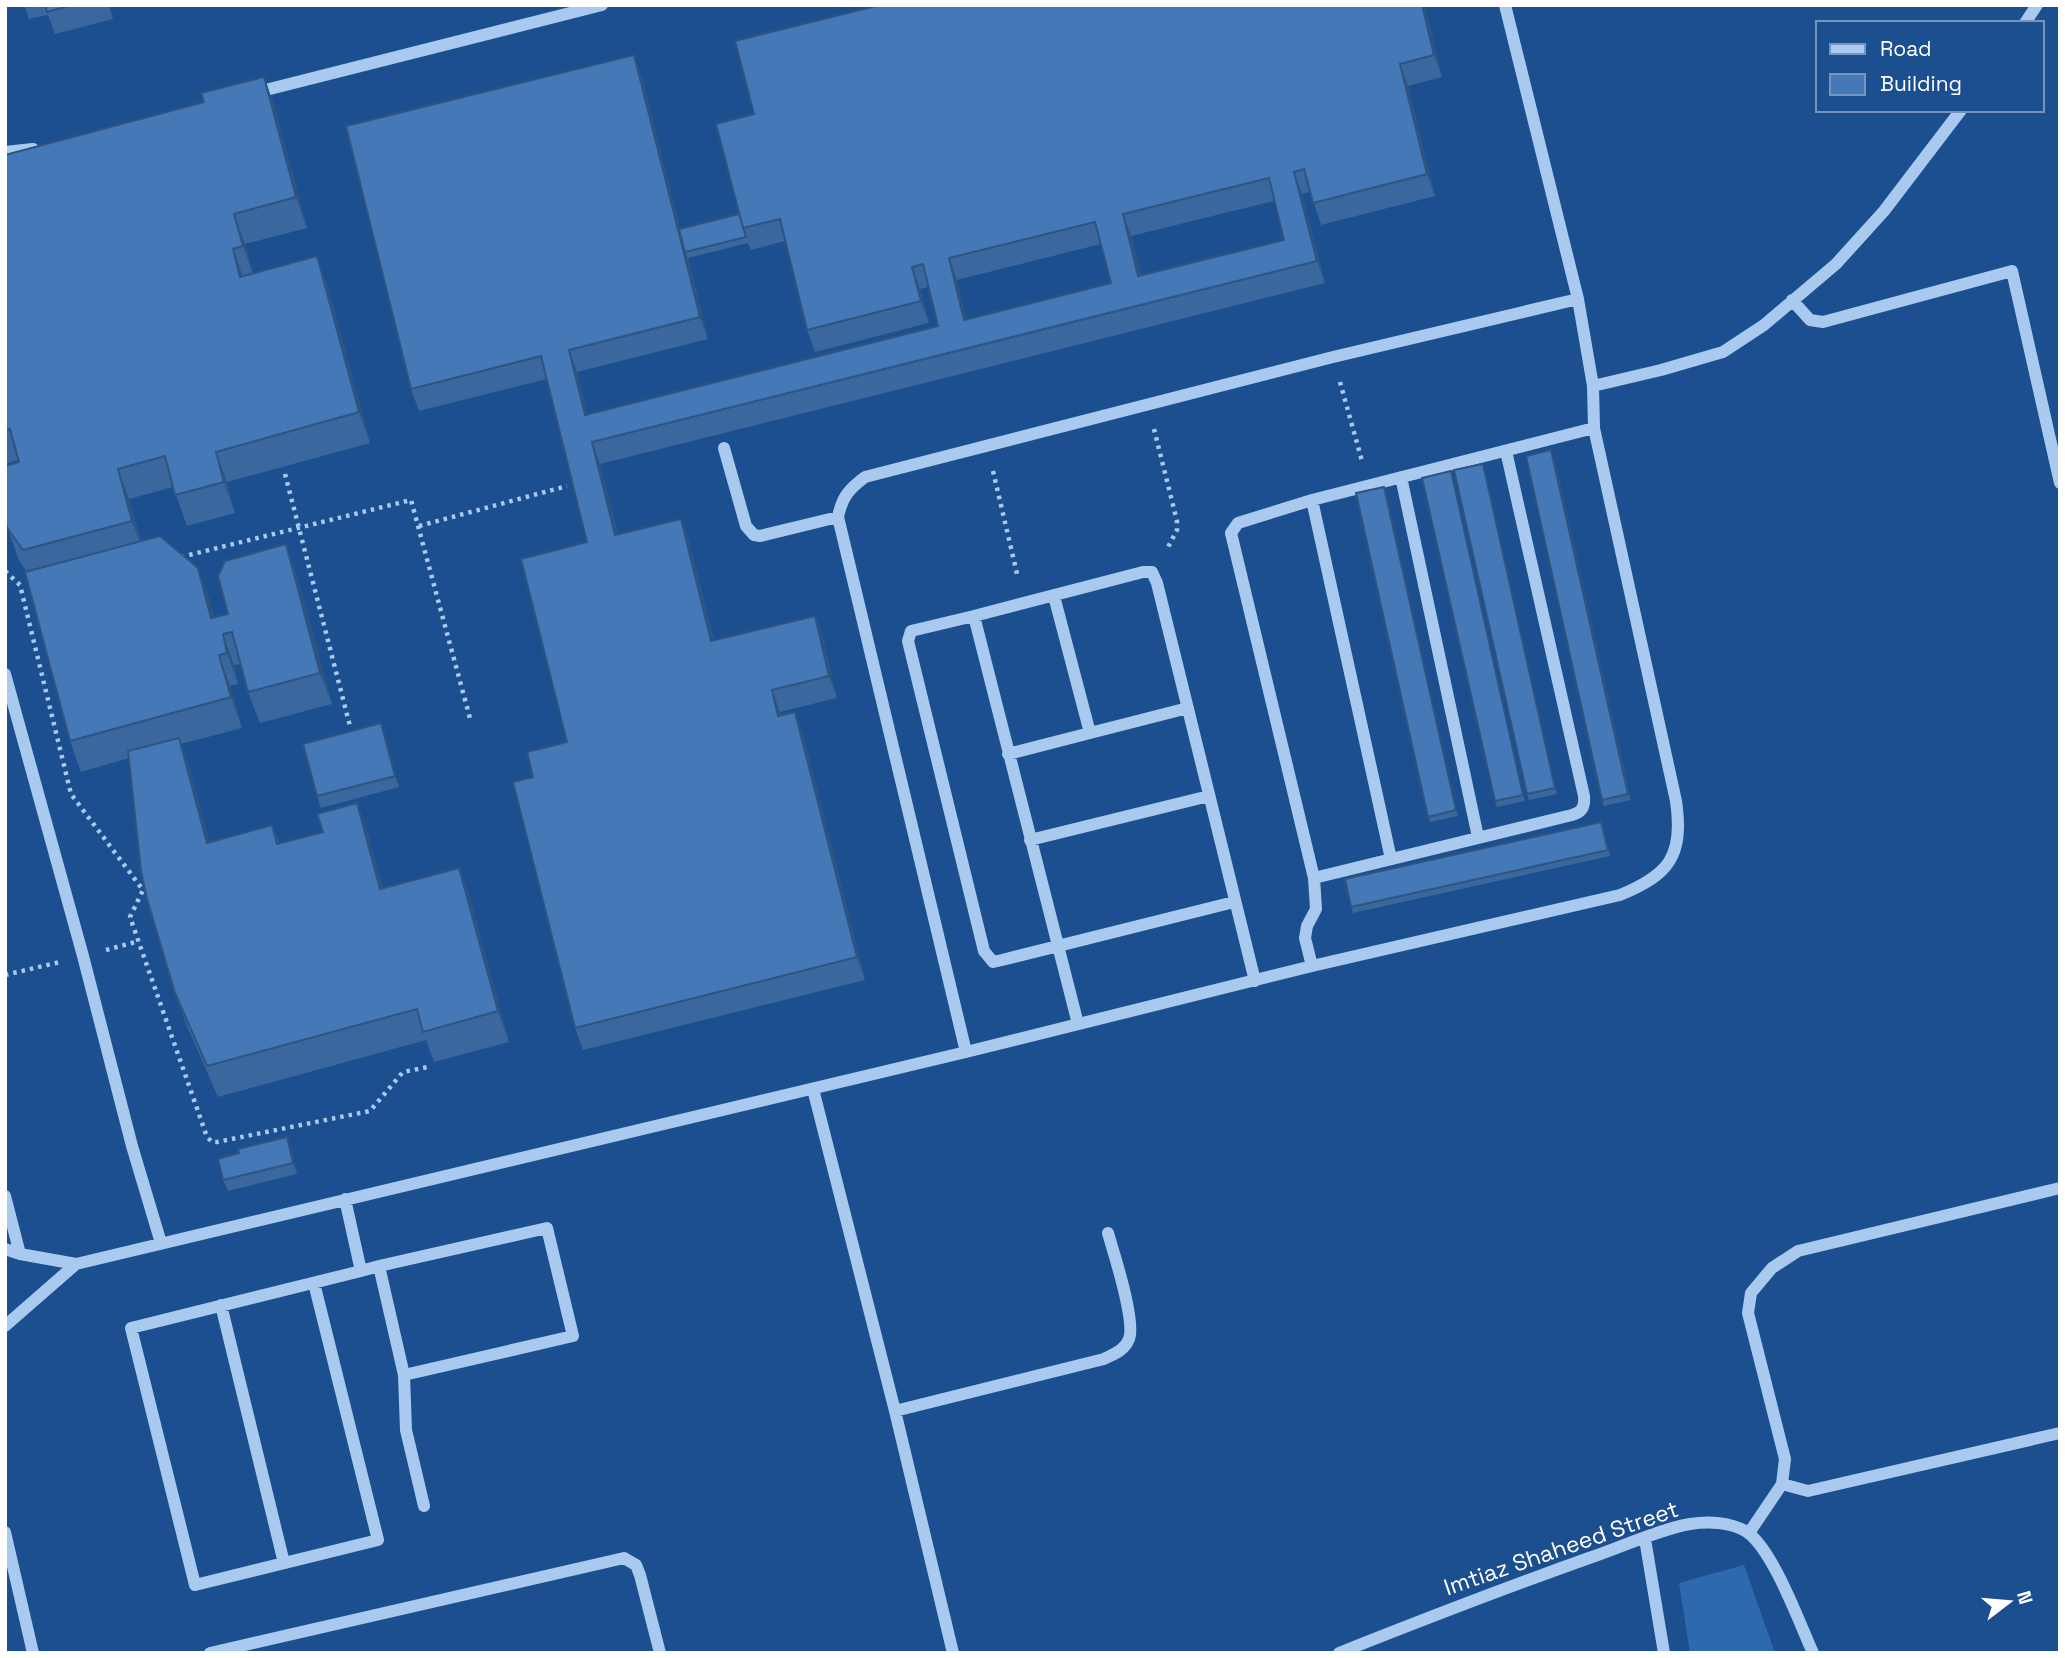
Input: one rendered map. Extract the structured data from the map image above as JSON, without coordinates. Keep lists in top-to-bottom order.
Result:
{
  "streets": {
    "street": ["Imtiaz Shaheed Street"]
  },
  "legend": ["Road", "Building"],
  "north": "right"
}
